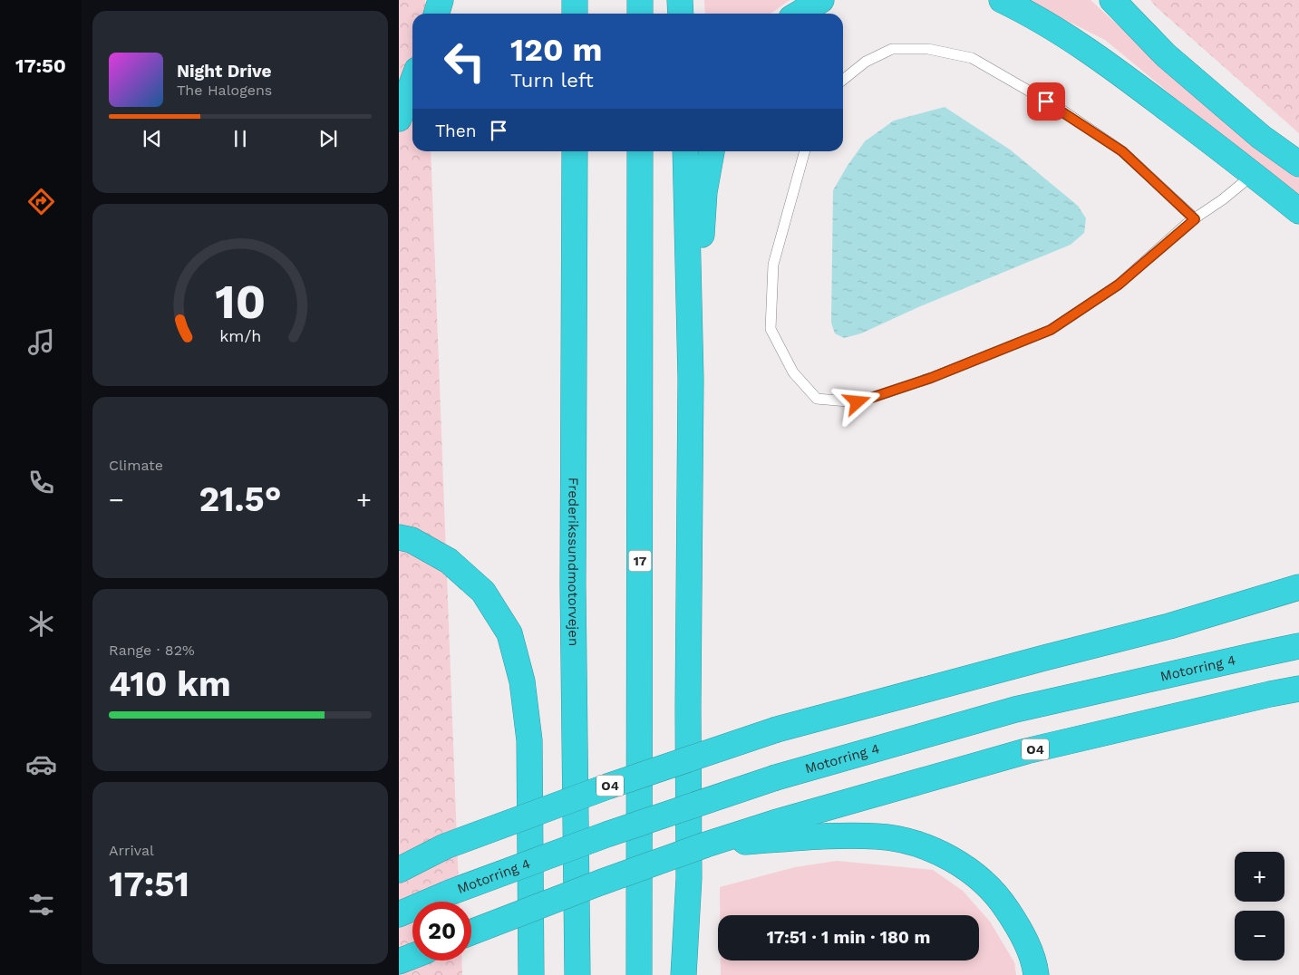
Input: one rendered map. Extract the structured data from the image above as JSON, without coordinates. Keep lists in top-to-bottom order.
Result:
{
  "streets": {
    "highway": [
      "Frederikssundmotorvejen",
      "17",
      "Motorring 4",
      "O4"
    ]
  },
  "page": {
    "tabs": "17:50",
    "turn": ["120 m", "Turn left"],
    "song": ["Night Drive", "The Halogens"],
    "then": "Then",
    "tile": [
      "Climate",
      ["Range · 82%", "410 km"],
      ["Arrival", "17:51"]
    ],
    "heat": ["−", "21.5°", "+"],
    "map_buttons": ["+", "−"],
    "limit": "20",
    "trip": "17:51 · 1 min · 180 m",
    "gauge": ["10", "km/h"]
  }
}
